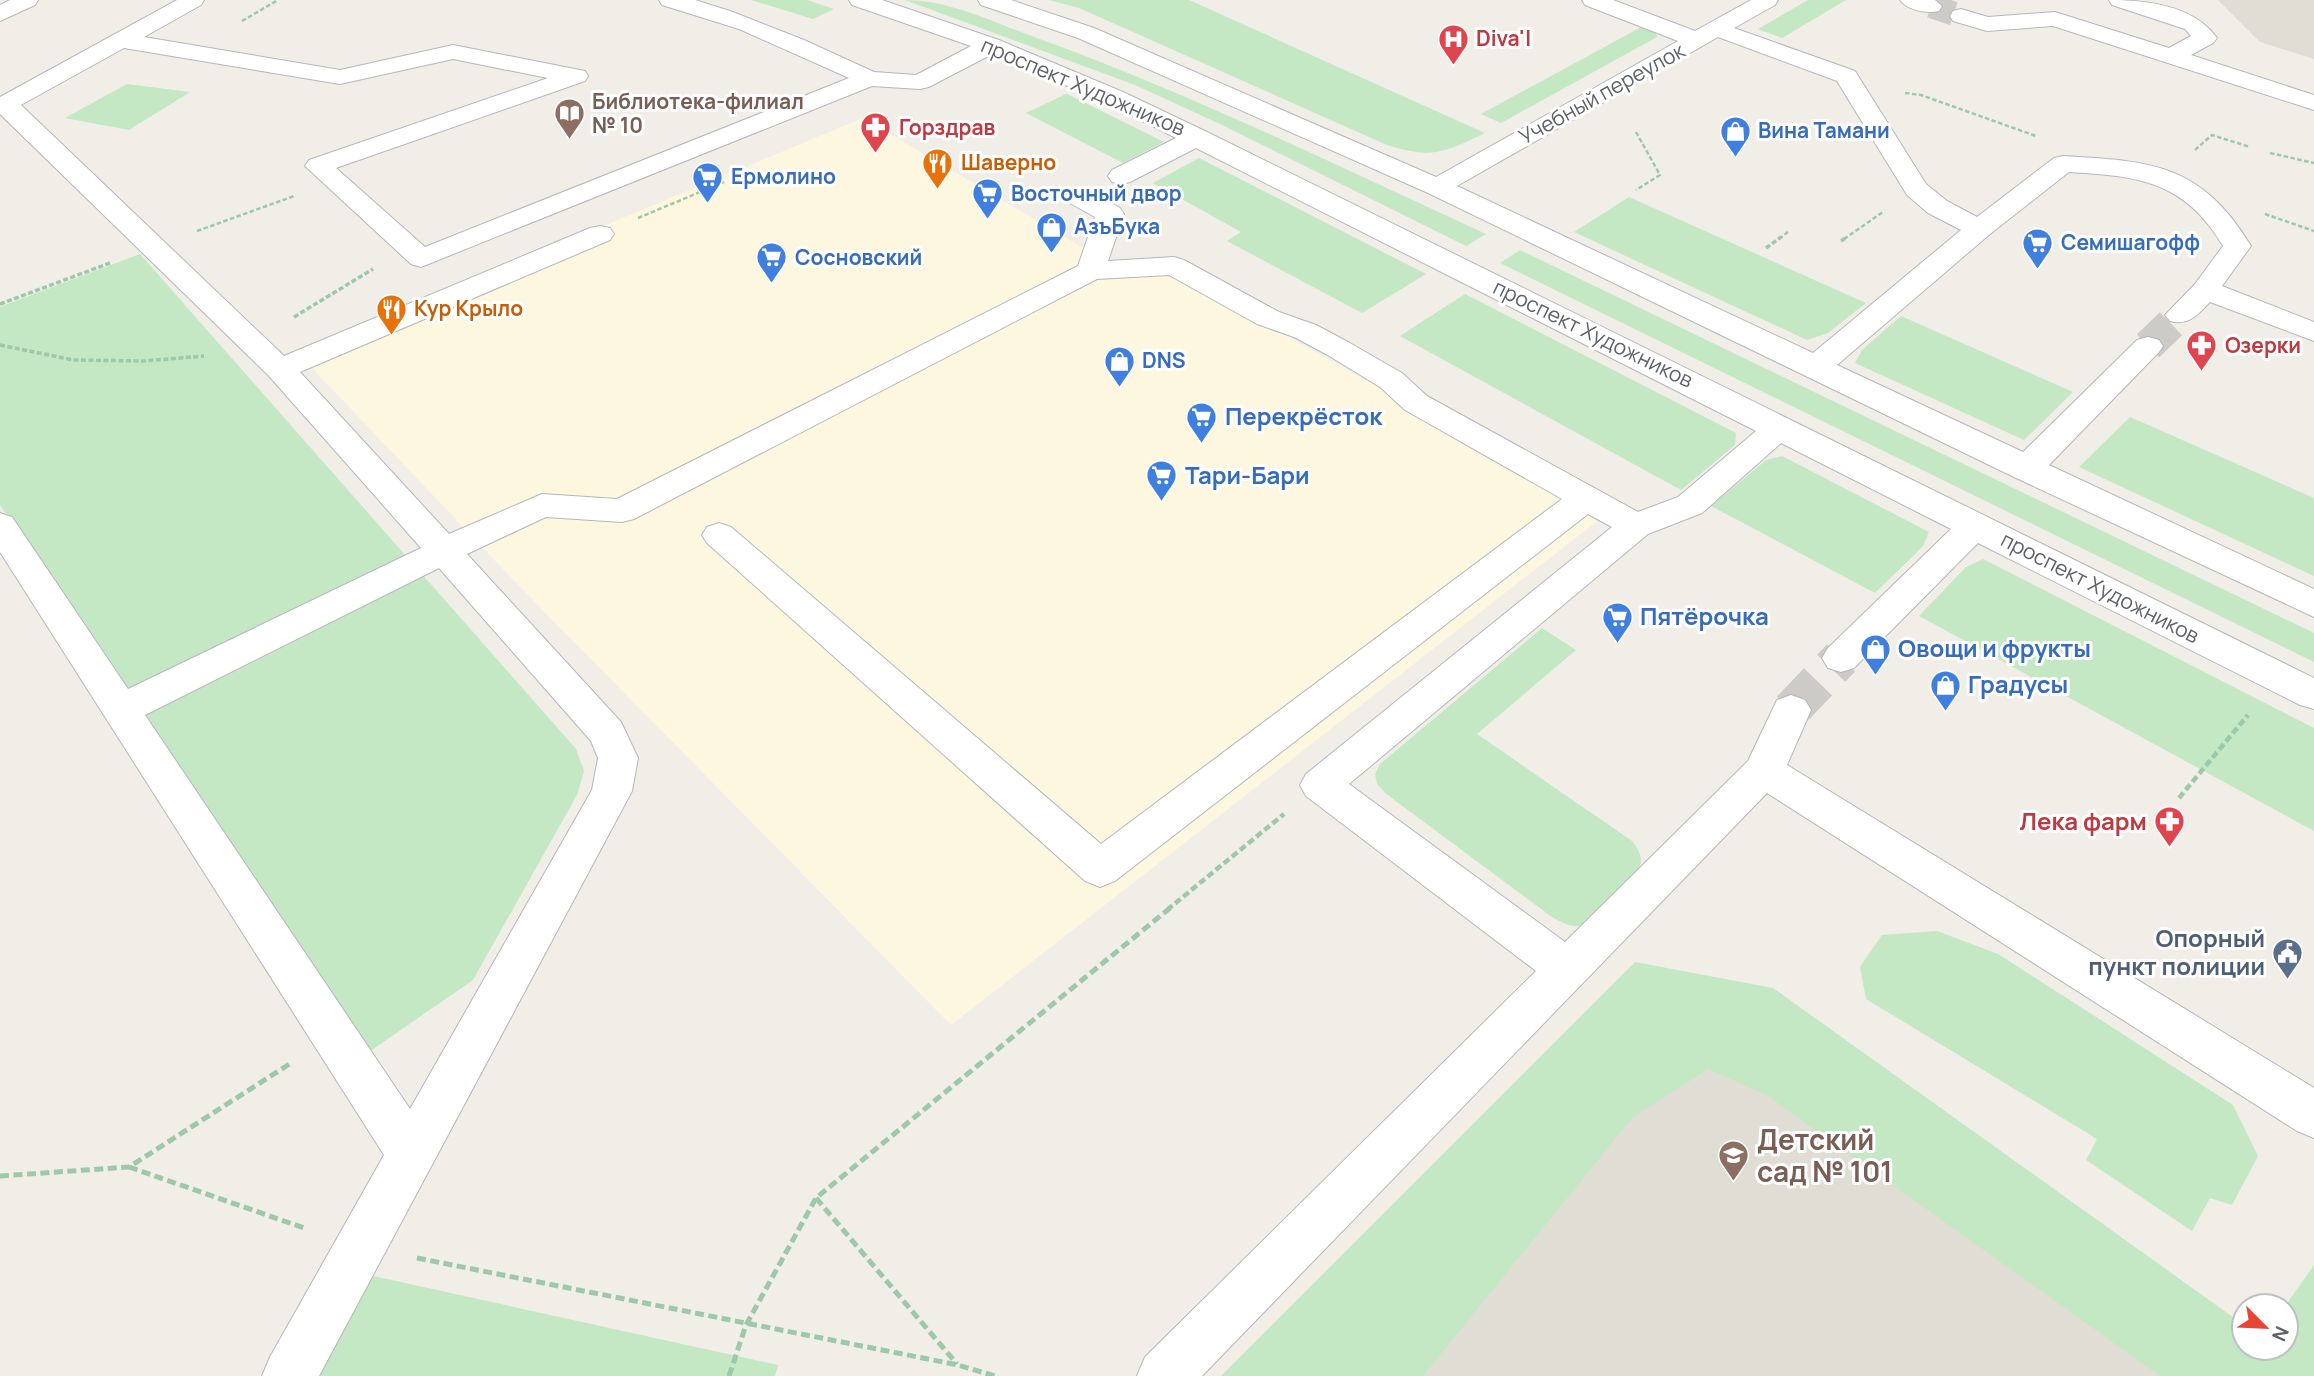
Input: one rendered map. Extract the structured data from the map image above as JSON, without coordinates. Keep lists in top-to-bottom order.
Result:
{
  "streets": {
    "street": ["проспект Художников", "Учебный переулок"]
  },
  "crossings": [
    ["проспект Художников", "Учебный переулок"]
  ],
  "places": {
    "hospital": ["Diva'l"],
    "library": ["Библиотека-филиал № 10"],
    "pharmacy": ["Горздрав", "Озерки", "Лека фарм"],
    "shop": [
      "Вина Тамани",
      "АзъБука",
      "DNS",
      "Овощи и фрукты",
      "Градусы"
    ],
    "restaurant": ["Шаверно", "Кур Крыло"],
    "supermarket": [
      "Ермолино",
      "Восточный двор",
      "Семишагофф",
      "Сосновский",
      "Перекрёсток",
      "Тари-Бари",
      "Пятёрочка"
    ],
    "public building": ["Опорный пункт полиции"],
    "school or university": ["Детский сад № 101"]
  },
  "north": "bottom right"
}
